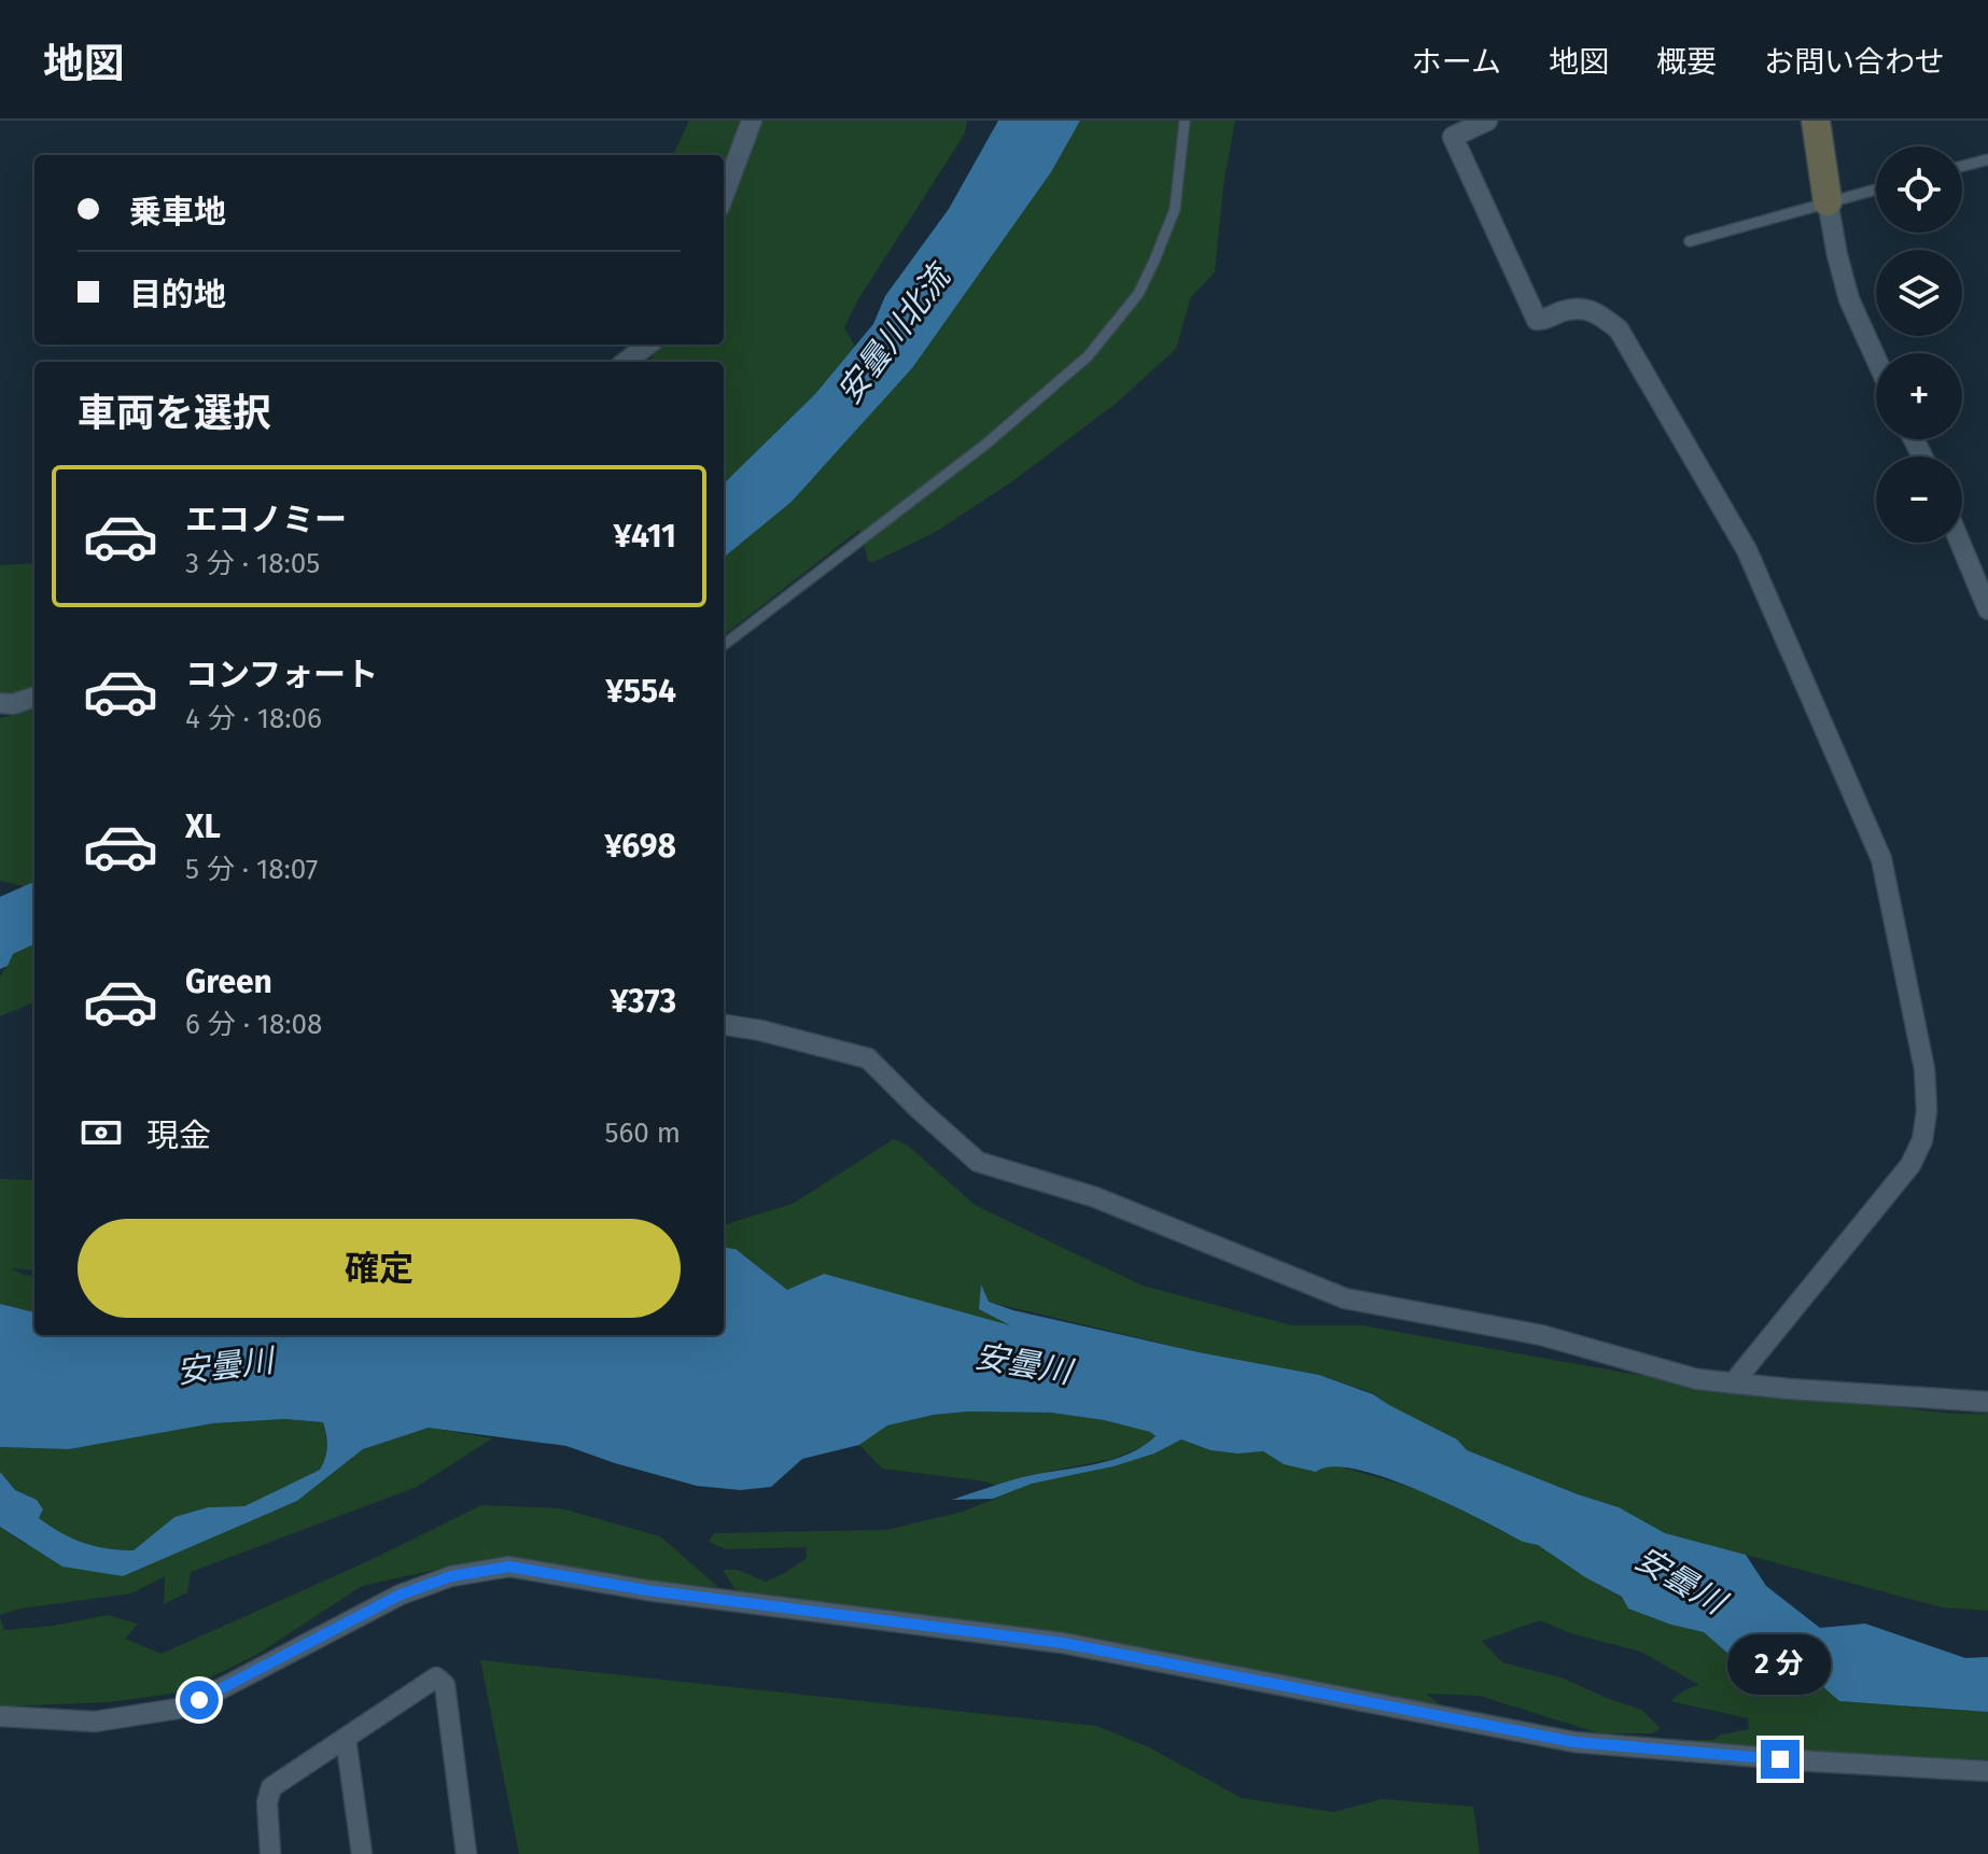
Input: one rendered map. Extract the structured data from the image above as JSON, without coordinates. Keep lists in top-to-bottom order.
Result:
{
  "water": ["安曇川北流", "安曇川"],
  "page": {
    "header": "地図",
    "nav": [
      "ホーム",
      "地図",
      "概要",
      "お問い合わせ"
    ],
    "map_buttons": ["+", "−"],
    "banner": ["乗車地", "目的地"],
    "heading": "車両を選択",
    "list": [
      {
        "name": "エコノミー",
        "note": "3 分 · 18:05",
        "value": "¥411"
      },
      {
        "name": "コンフォート",
        "note": "4 分 · 18:06",
        "value": "¥554"
      },
      {
        "name": "XL",
        "note": "5 分 · 18:07",
        "value": "¥698"
      },
      {
        "name": "Green",
        "note": "6 分 · 18:08",
        "value": "¥373"
      }
    ],
    "pay": ["現金", "560 m"],
    "buttons": "確定",
    "bubble": "2 分"
  }
}
